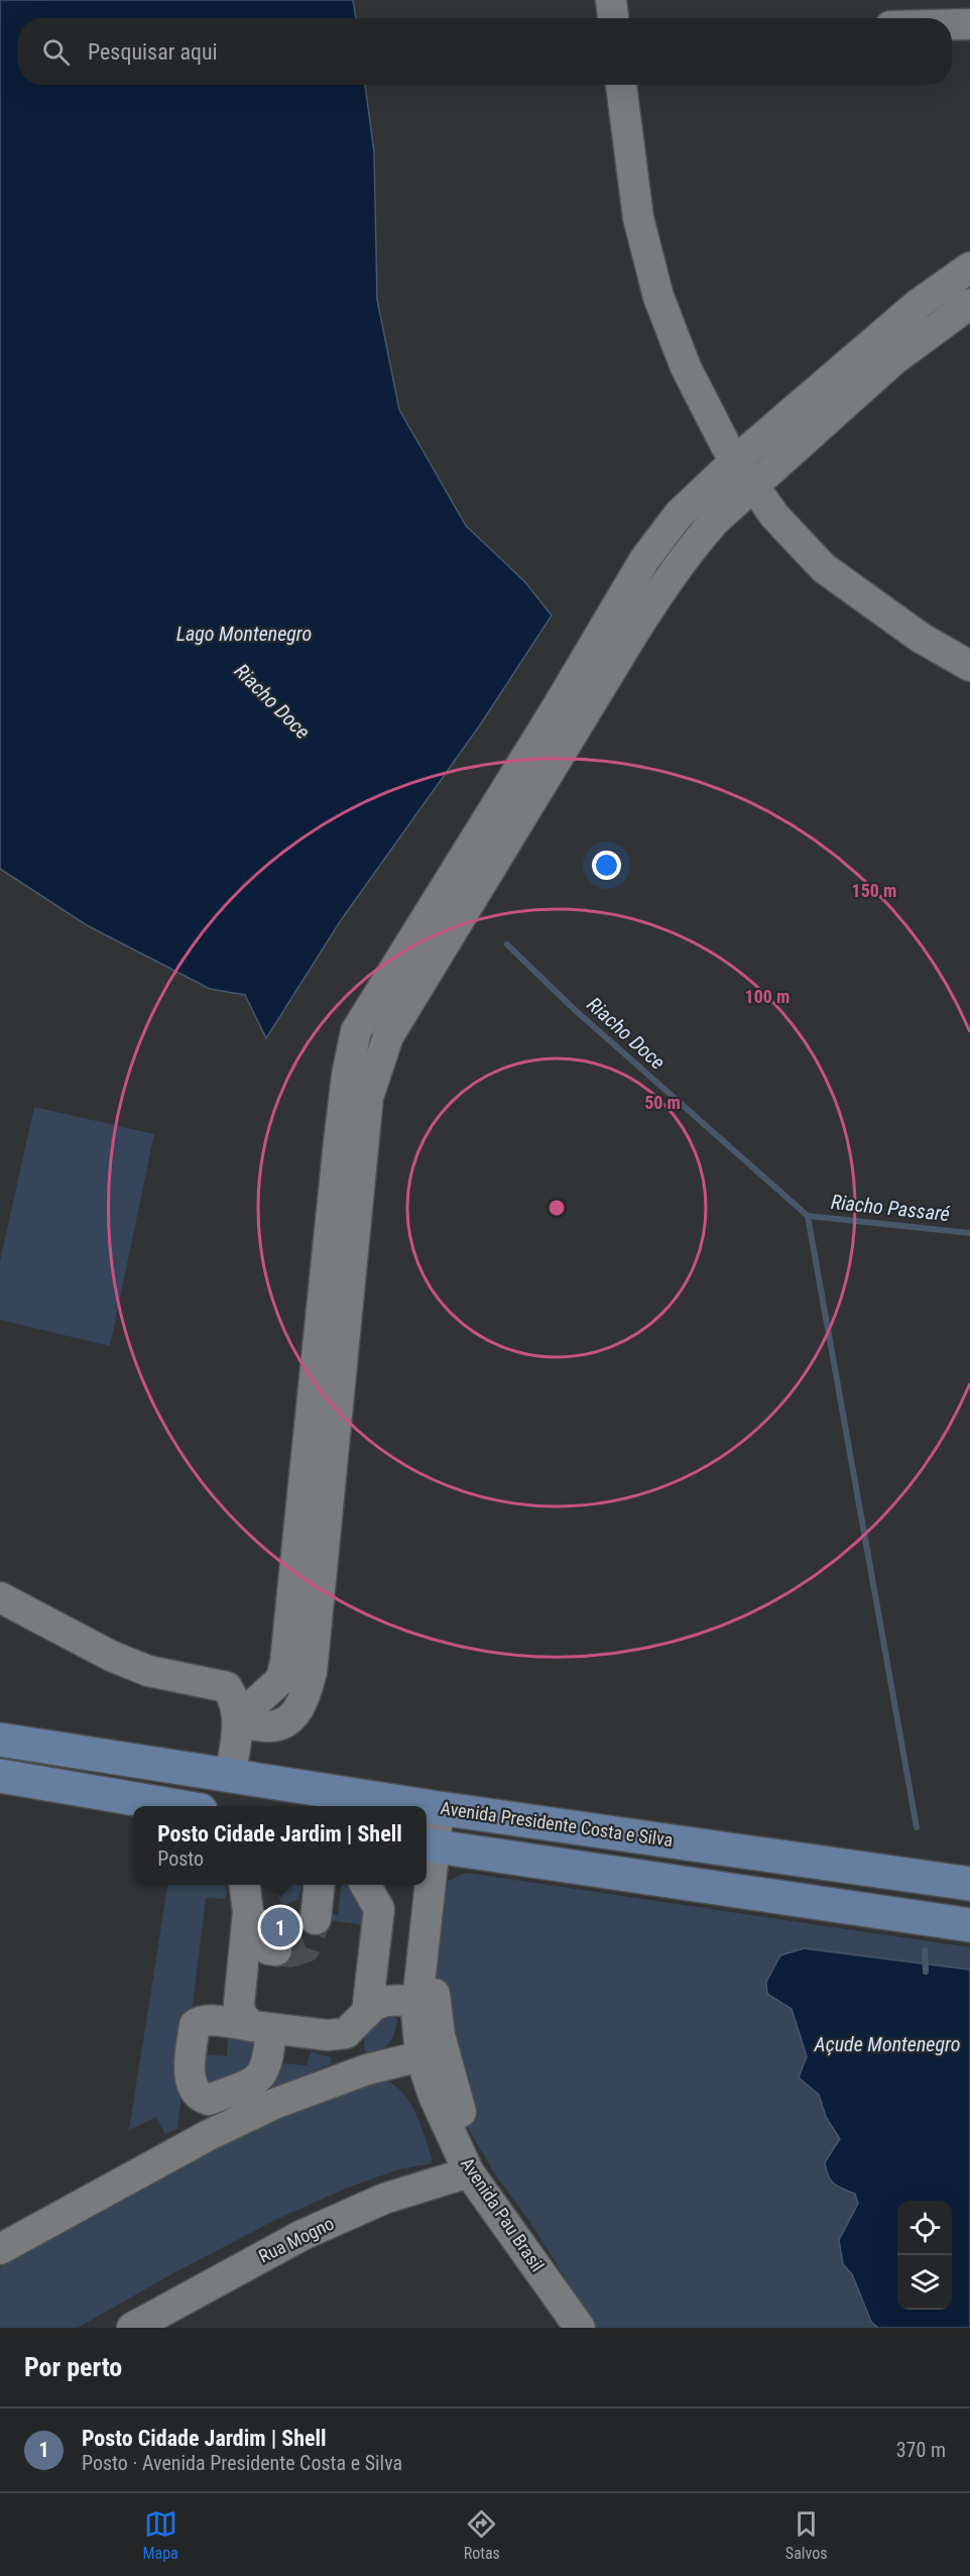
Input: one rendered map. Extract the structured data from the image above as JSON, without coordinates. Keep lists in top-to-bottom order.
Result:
{
  "streets": {
    "main road": ["Avenida Presidente Costa e Silva"],
    "street": ["Avenida Pau Brasil", "Rua Mogno"]
  },
  "crossings": [
    ["Avenida Presidente Costa e Silva", "Avenida Pau Brasil"],
    ["Avenida Pau Brasil", "Rua Mogno"]
  ],
  "water": [
    "Lago Montenegro",
    "Riacho Doce",
    "Riacho Passaré",
    "Açude Montenegro"
  ],
  "page": {
    "search": "Pesquisar aqui",
    "popup": ["Posto Cidade Jardim | Shell", "Posto"],
    "pins": "1",
    "heading": "Por perto",
    "list": [
      {
        "mark": "1",
        "name": "Posto Cidade Jardim | Shell",
        "note": "Posto · Avenida Presidente Costa e Silva",
        "value": "370 m"
      }
    ],
    "nav": ["Mapa", "Rotas", "Salvos"]
  },
  "rings": ["150 m", "100 m", "50 m"]
}
